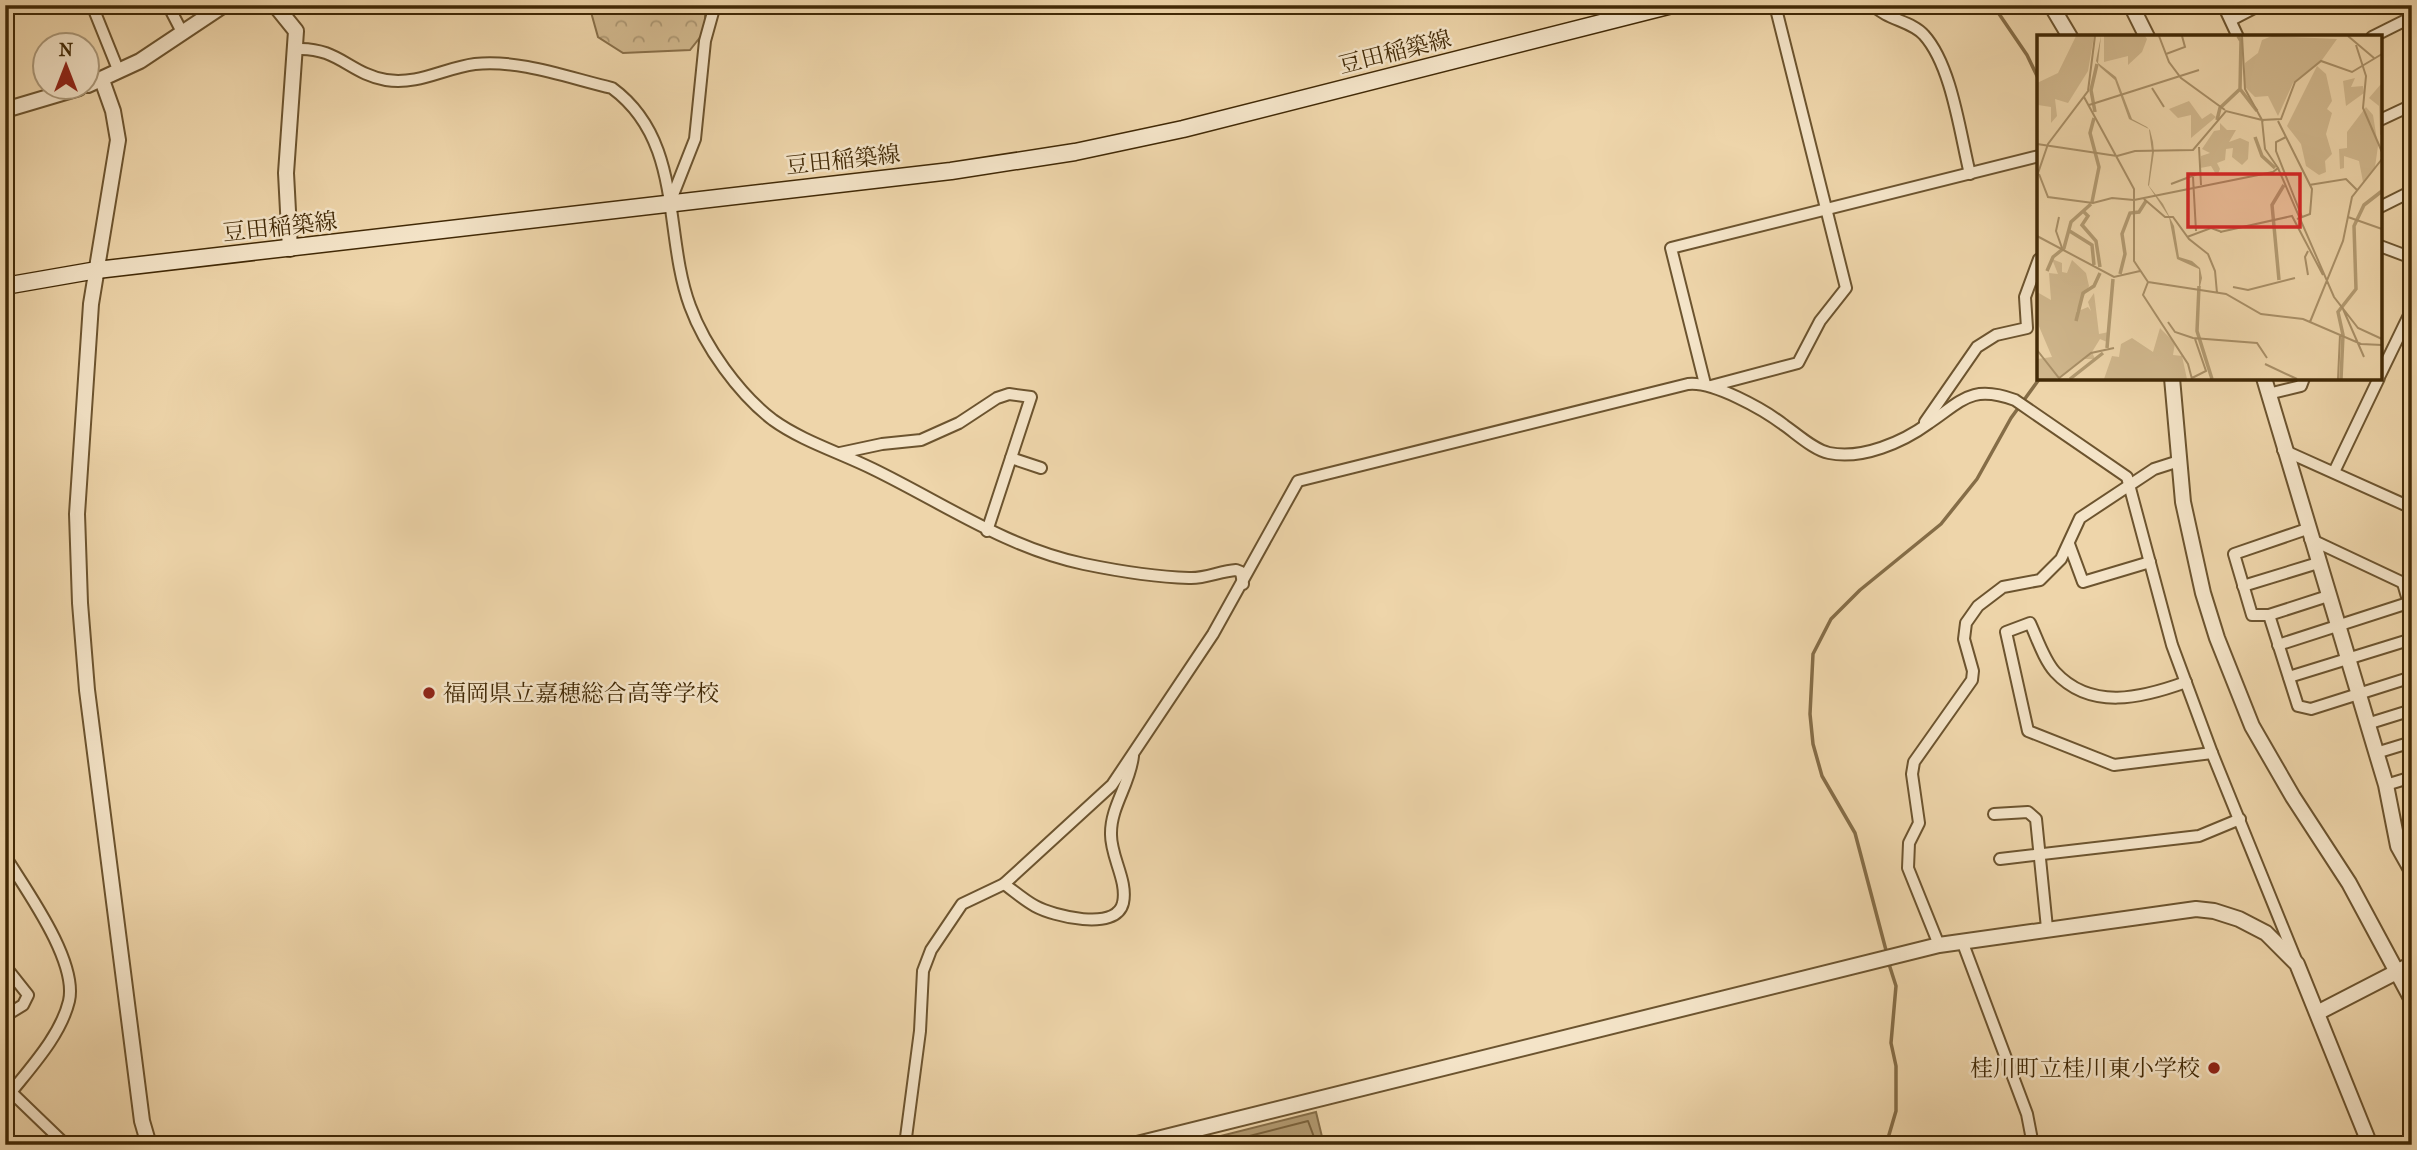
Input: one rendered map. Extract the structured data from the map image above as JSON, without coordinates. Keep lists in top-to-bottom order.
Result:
{
  "streets": {
    "main road": ["豆田稲築線"]
  },
  "places": ["福岡県立嘉穂総合高等学校", "桂川町立桂川東小学校"],
  "north": "top"
}
